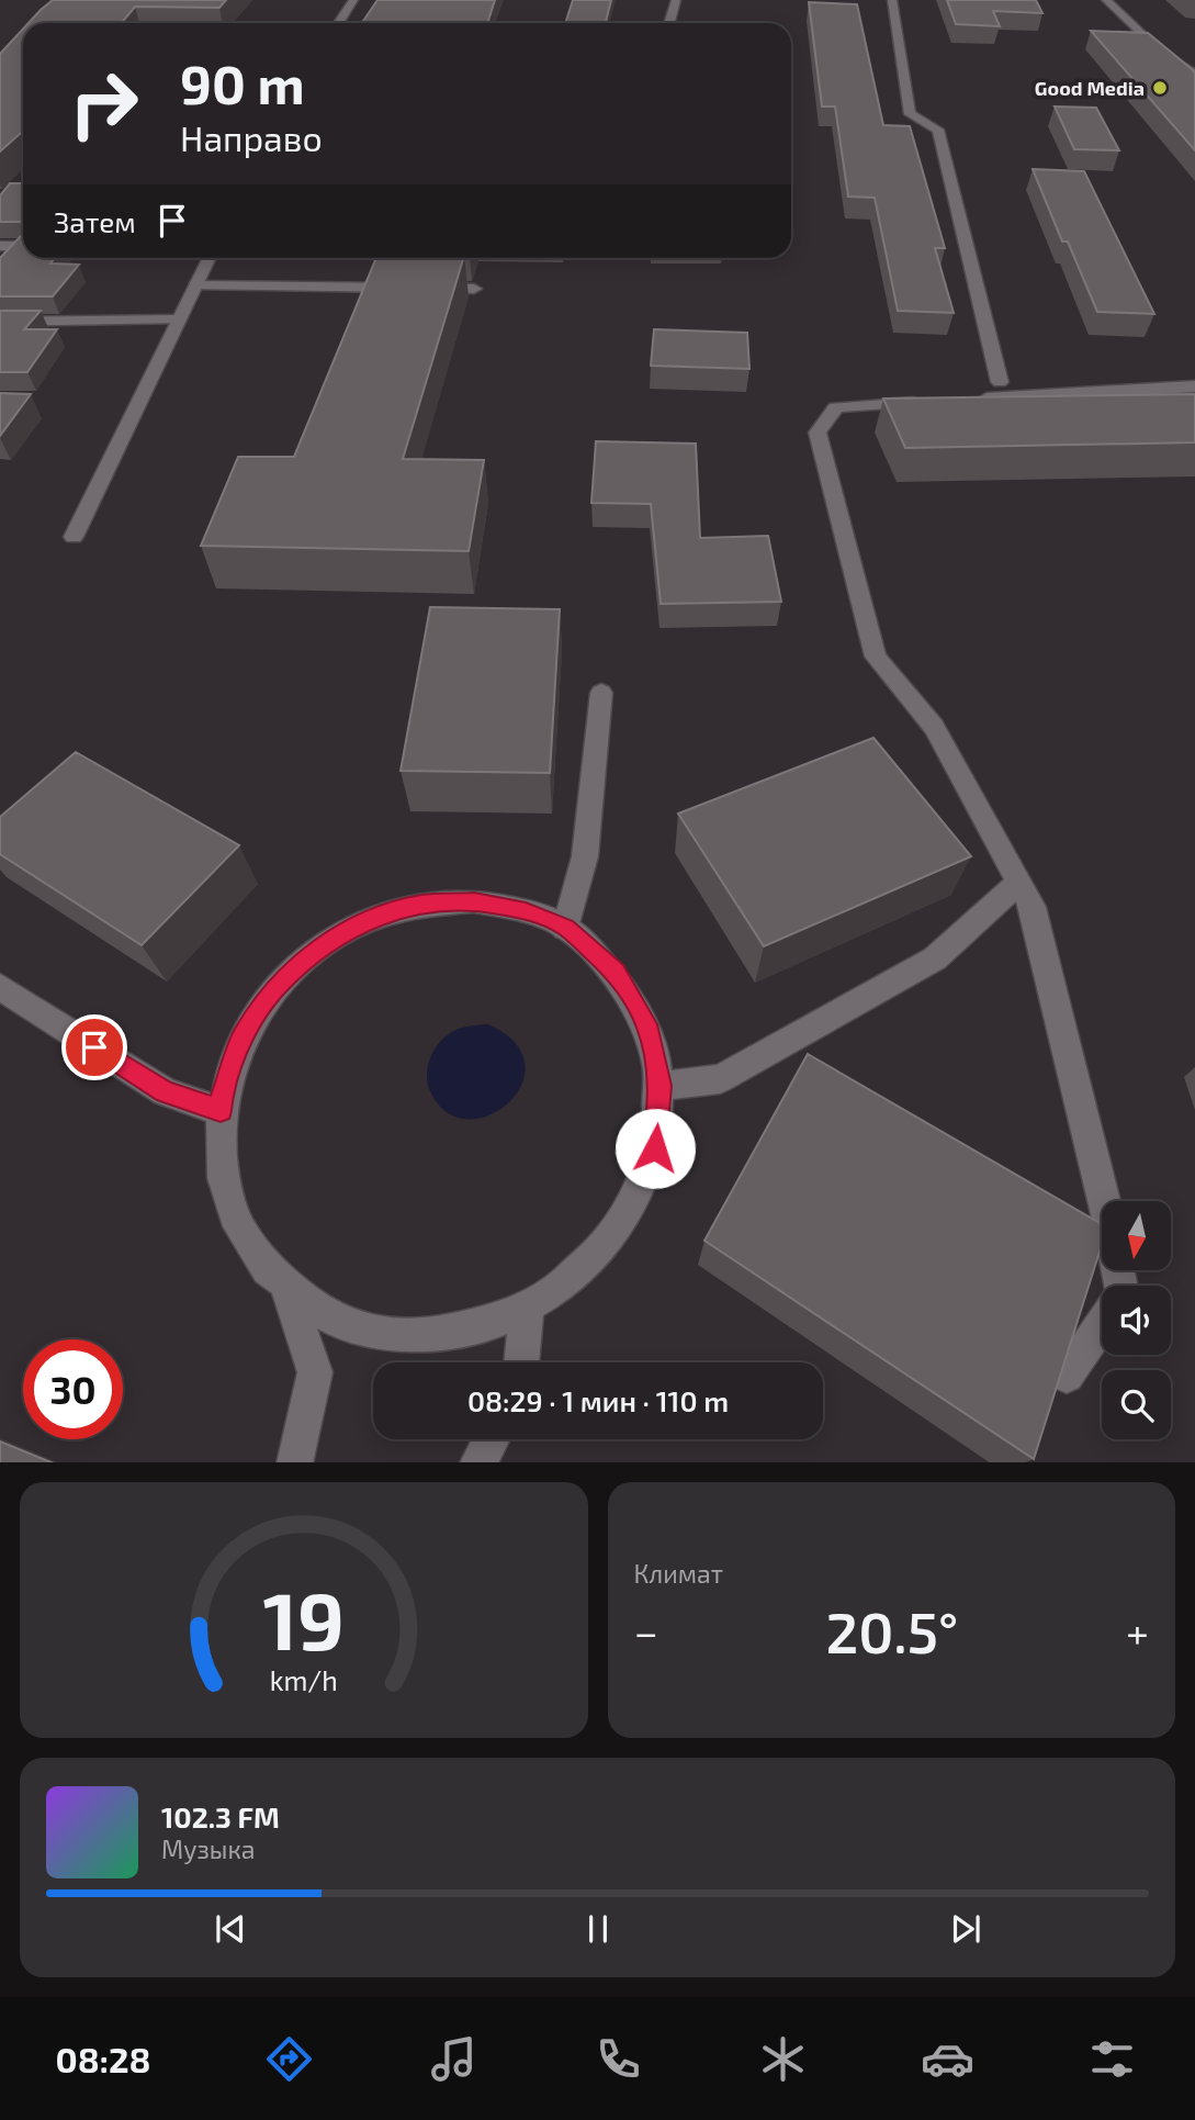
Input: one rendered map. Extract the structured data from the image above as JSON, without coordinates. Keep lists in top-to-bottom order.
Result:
{
  "places": ["Good Media"],
  "north": "bottom",
  "page": {
    "turn": ["90 m", "Направо"],
    "then": "Затем",
    "limit": "30",
    "trip": "08:29 · 1 мин · 110 m",
    "tile": "Климат",
    "heat": ["−", "20.5°", "+"],
    "song": ["102.3 FM", "Музыка"],
    "tabs": "08:28",
    "gauge": ["19", "km/h"]
  }
}
